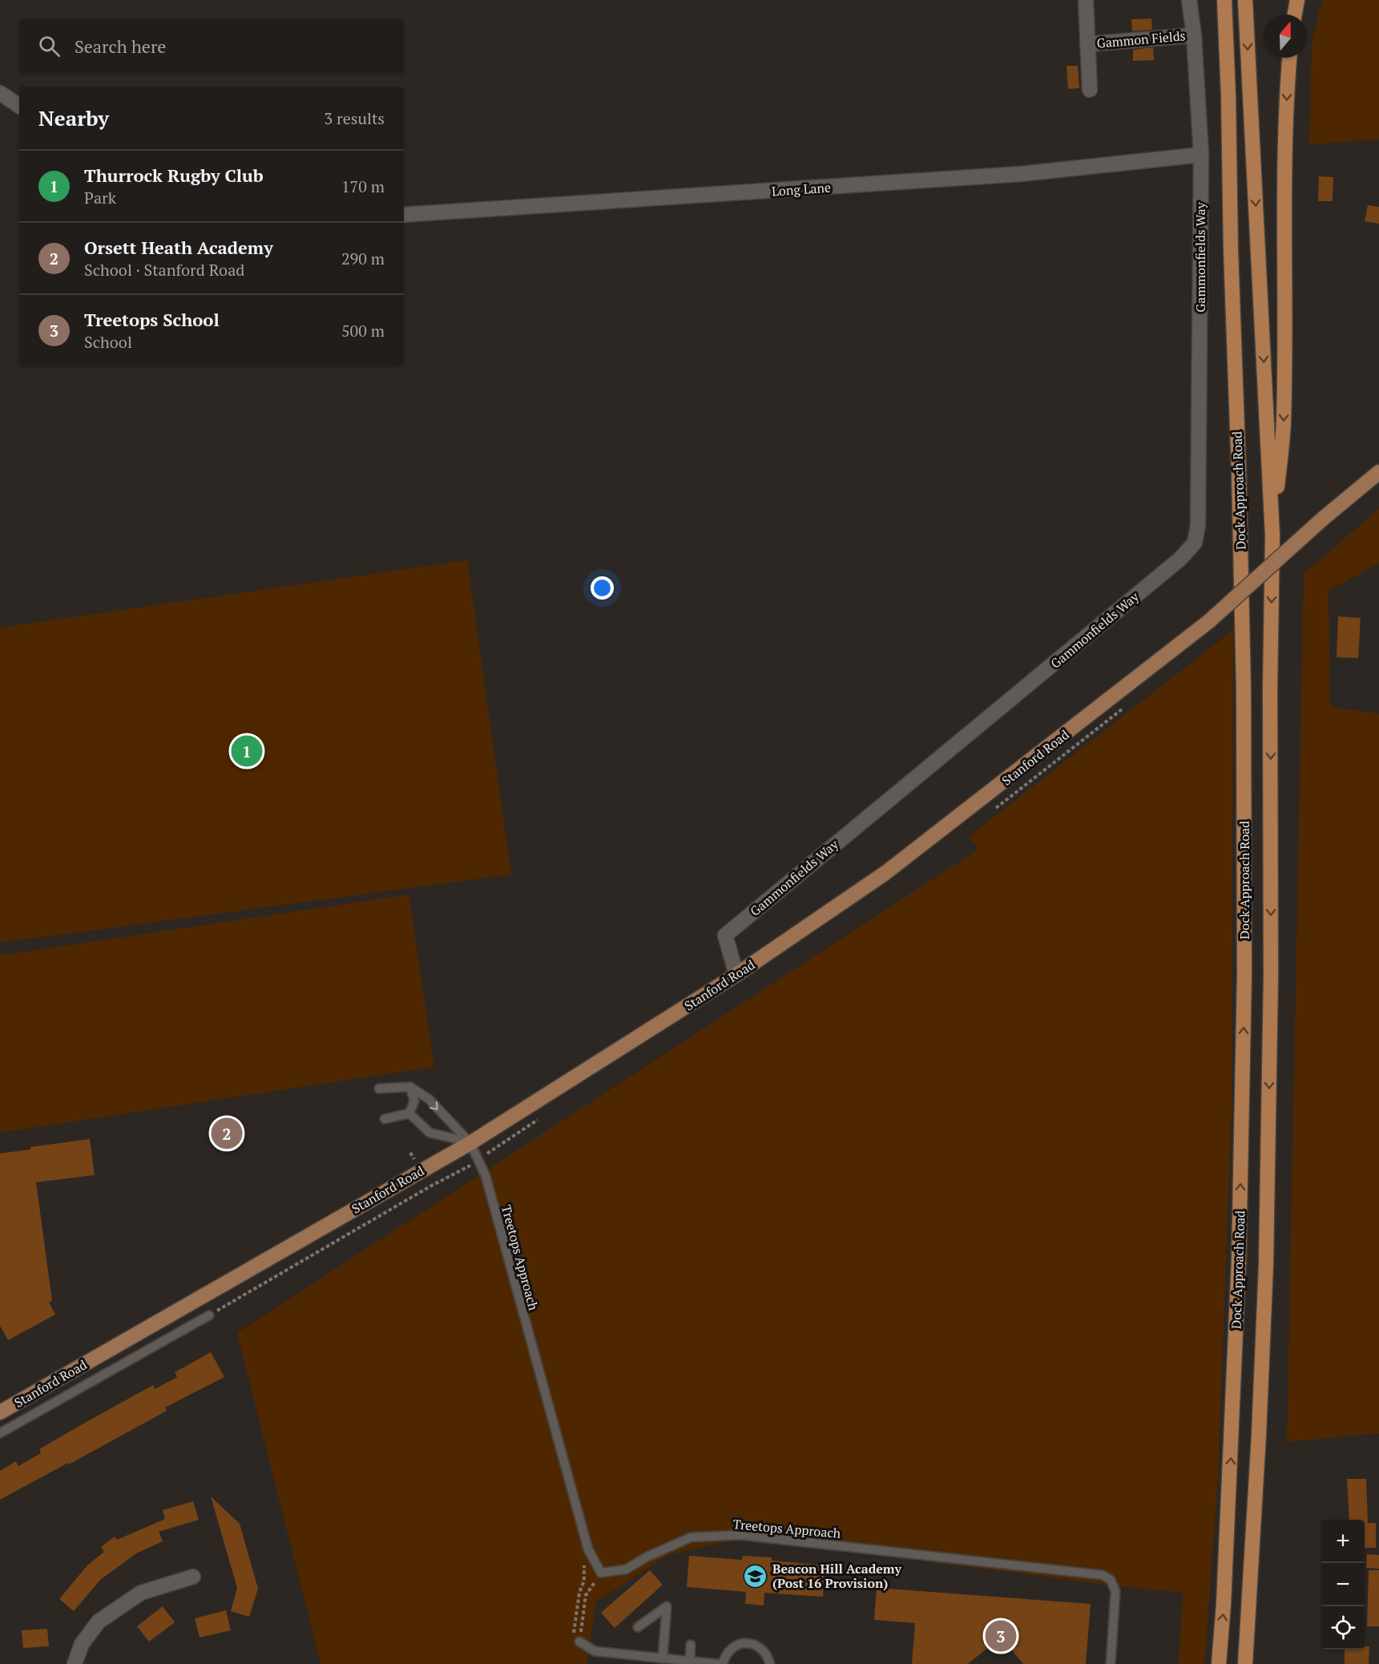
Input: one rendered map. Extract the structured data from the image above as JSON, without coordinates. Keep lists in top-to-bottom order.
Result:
{
  "streets": {
    "highway": ["Dock Approach Road"],
    "main road": ["Stanford Road"],
    "street": ["Gammon Fields", "Long Lane", "Gammonfields Way"],
    "lane": ["Treetops Approach"]
  },
  "crossings": [
    ["Long Lane", "Gammonfields Way"],
    ["Gammonfields Way", "Stanford Road"],
    ["Stanford Road", "Treetops Approach"]
  ],
  "places": {
    "school or university": ["Beacon Hill Academy (Post 16 Provision)"]
  },
  "north": "top",
  "page": {
    "search": "Search here",
    "heading": ["Nearby", "3 results"],
    "list": [
      {
        "mark": "1",
        "name": "Thurrock Rugby Club",
        "note": "Park",
        "value": "170 m"
      },
      {
        "mark": "2",
        "name": "Orsett Heath Academy",
        "note": "School · Stanford Road",
        "value": "290 m"
      },
      {
        "mark": "3",
        "name": "Treetops School",
        "note": "School",
        "value": "500 m"
      }
    ],
    "pins": ["1", "2", "3"],
    "map_buttons": ["+", "−"]
  }
}
